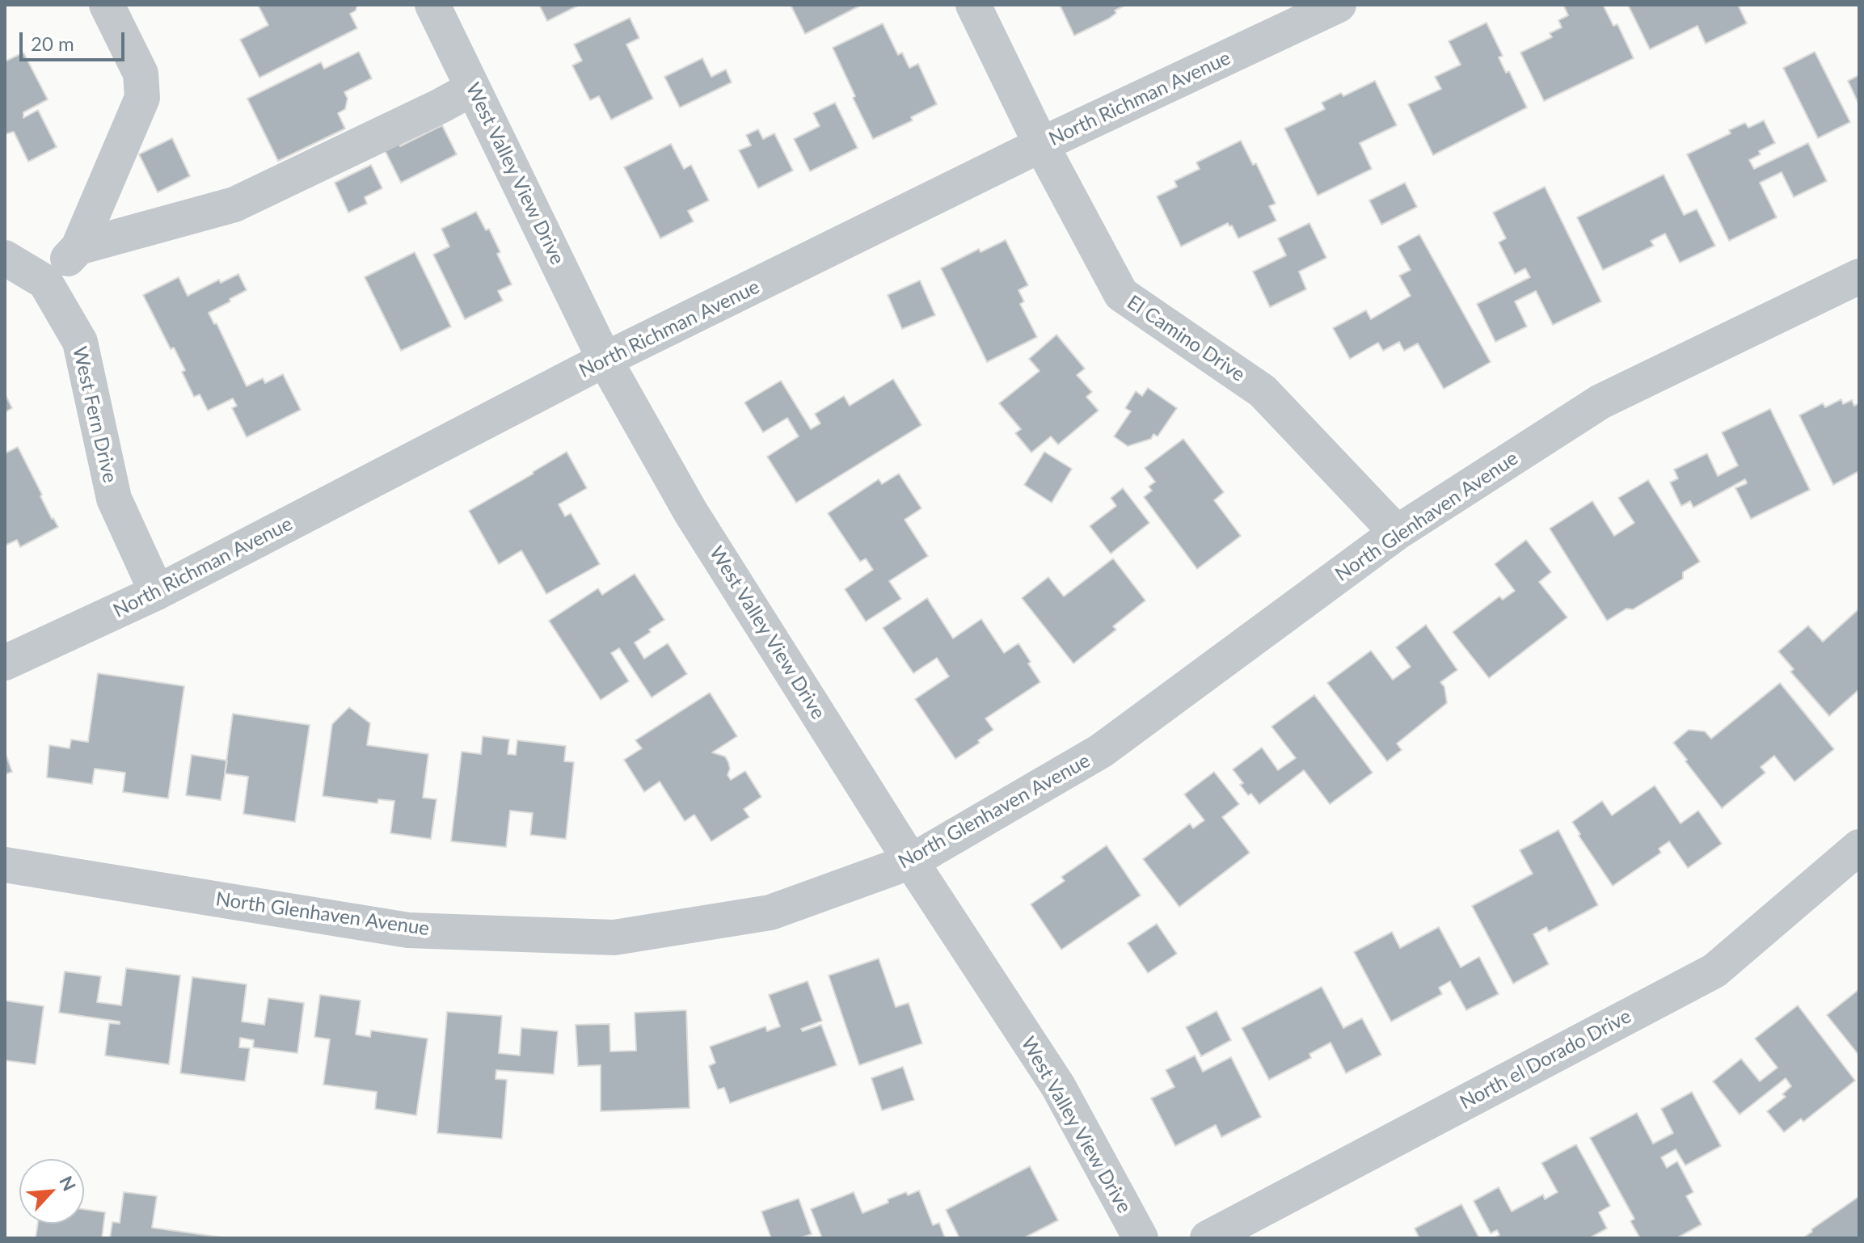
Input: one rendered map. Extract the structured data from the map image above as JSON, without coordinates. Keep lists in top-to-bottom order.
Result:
{
  "streets": {
    "street": [
      "North Richman Avenue",
      "West Valley View Drive",
      "El Camino Drive",
      "West Fern Drive",
      "North Glenhaven Avenue",
      "North el Dorado Drive"
    ]
  },
  "crossings": [
    ["North Richman Avenue", "West Valley View Drive"],
    ["North Richman Avenue", "El Camino Drive"],
    ["North Richman Avenue", "West Fern Drive"],
    ["West Valley View Drive", "North Glenhaven Avenue"],
    ["El Camino Drive", "North Glenhaven Avenue"]
  ],
  "scale_bar": "20 m",
  "north": "top right"
}
